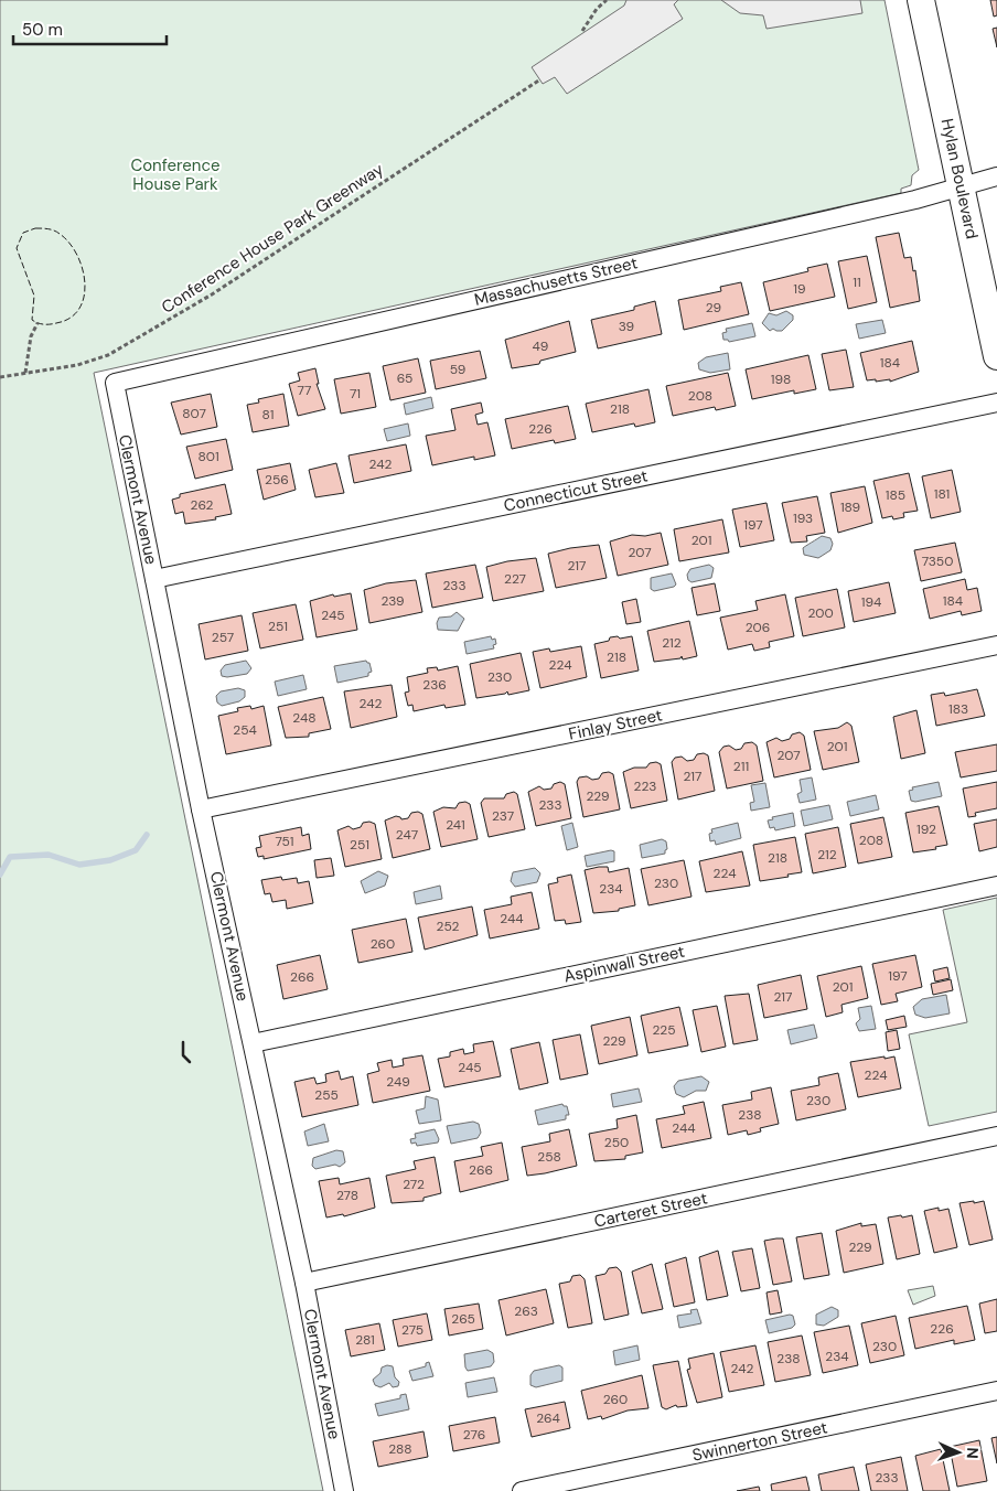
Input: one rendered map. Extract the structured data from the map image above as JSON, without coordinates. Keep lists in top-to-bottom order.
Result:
{
  "streets": {
    "street": [
      "Hylan Boulevard",
      "Massachusetts Street",
      "Connecticut Street",
      "Clermont Avenue",
      "Finlay Street",
      "Aspinwall Street",
      "Carteret Street",
      "Swinnerton Street"
    ],
    "path": ["Conference House Park Greenway"]
  },
  "crossings": [
    ["Hylan Boulevard", "Massachusetts Street"],
    ["Massachusetts Street", "Clermont Avenue"],
    ["Connecticut Street", "Clermont Avenue"],
    ["Clermont Avenue", "Finlay Street"],
    ["Clermont Avenue", "Aspinwall Street"],
    ["Clermont Avenue", "Carteret Street"]
  ],
  "parks": ["Conference House Park"],
  "house_numbers": [
    "11",
    "19",
    "29",
    "39",
    "49",
    "184",
    "59",
    "65",
    "198",
    "77",
    "71",
    "208",
    "218",
    "807",
    "81",
    "226",
    "801",
    "242",
    "256",
    "181",
    "185",
    "262",
    "189",
    "193",
    "197",
    "201",
    "207",
    "7350",
    "217",
    "227",
    "233",
    "239",
    "184",
    "194",
    "200",
    "245",
    "251",
    "206",
    "257",
    "212",
    "218",
    "224",
    "230",
    "236",
    "242",
    "183",
    "248",
    "254",
    "201",
    "207",
    "211",
    "217",
    "223",
    "229",
    "233",
    "237",
    "241",
    "192",
    "247",
    "208",
    "751",
    "251",
    "212",
    "218",
    "224",
    "230",
    "234",
    "244",
    "252",
    "260",
    "197",
    "266",
    "201",
    "217",
    "225",
    "229",
    "245",
    "224",
    "249",
    "255",
    "230",
    "238",
    "244",
    "250",
    "258",
    "266",
    "272",
    "278",
    "229",
    "263",
    "265",
    "226",
    "275",
    "281",
    "230",
    "234",
    "238",
    "242",
    "260",
    "264",
    "276",
    "288",
    "233"
  ],
  "scale_bar": "50 m",
  "north": "right"
}
